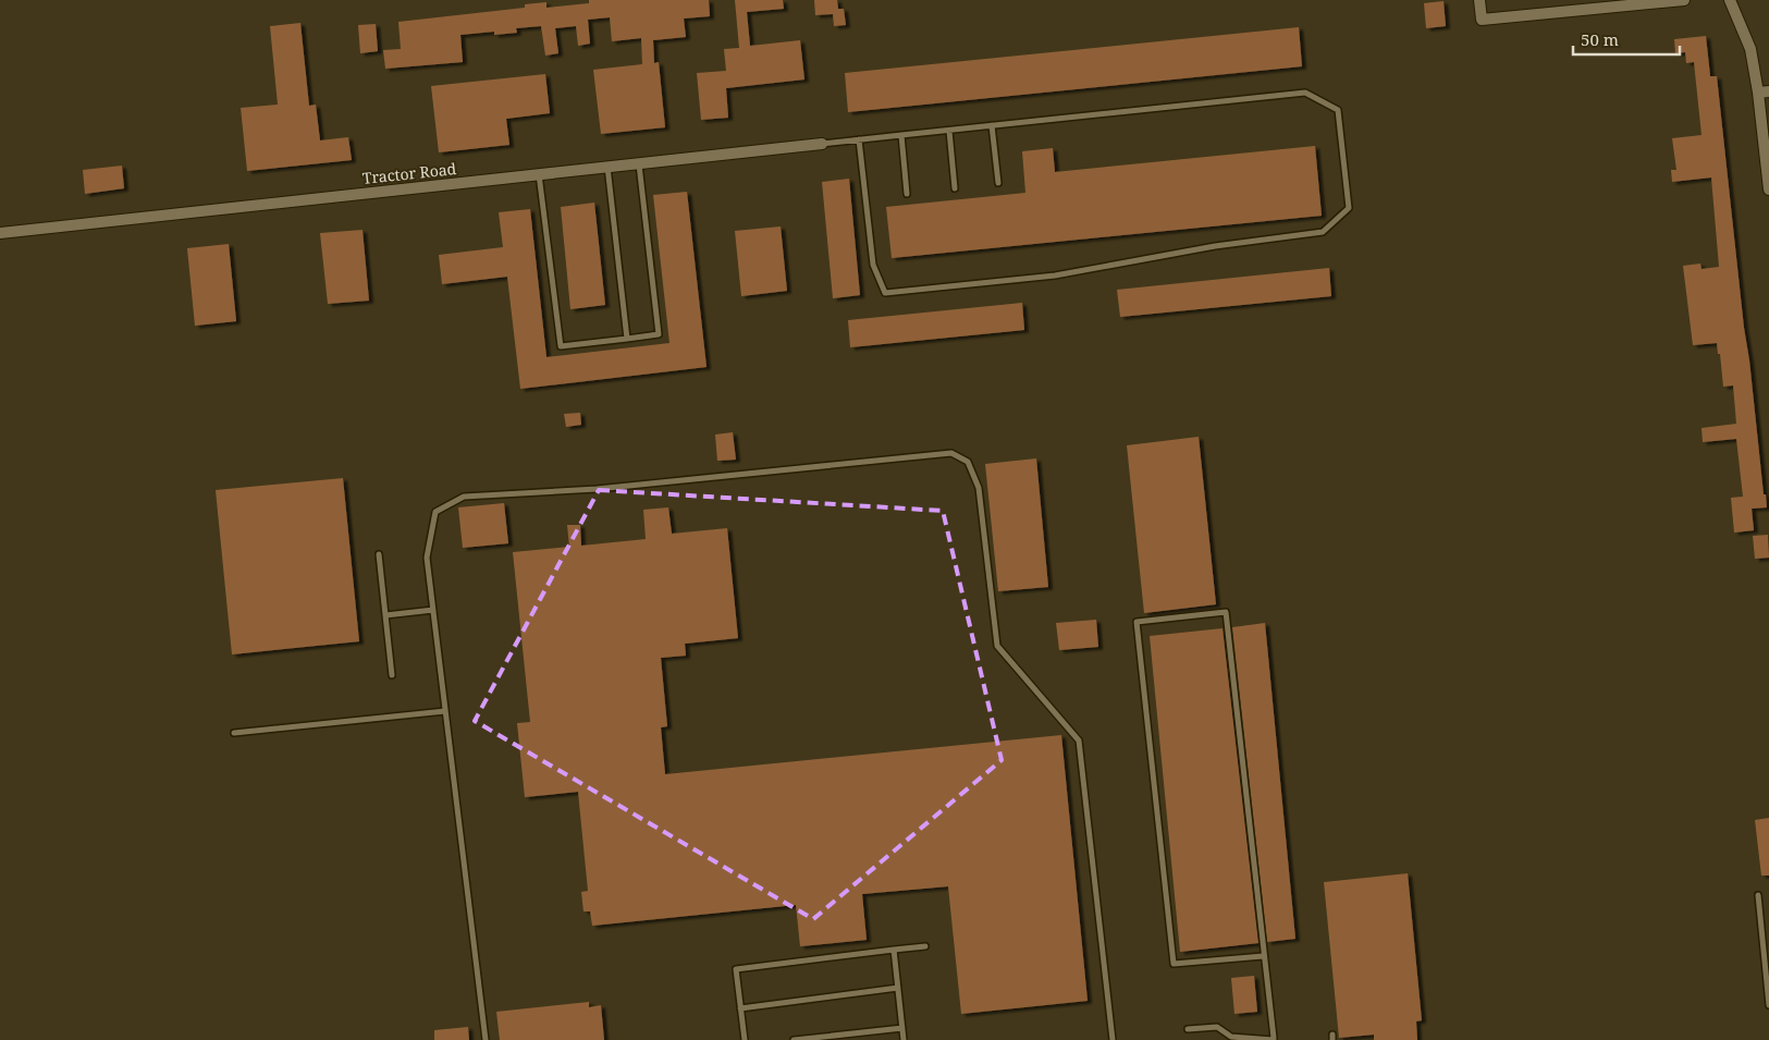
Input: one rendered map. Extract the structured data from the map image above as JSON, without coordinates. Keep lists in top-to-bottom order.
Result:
{
  "streets": {
    "street": ["Tractor Road"]
  },
  "scale_bar": "50 m"
}
